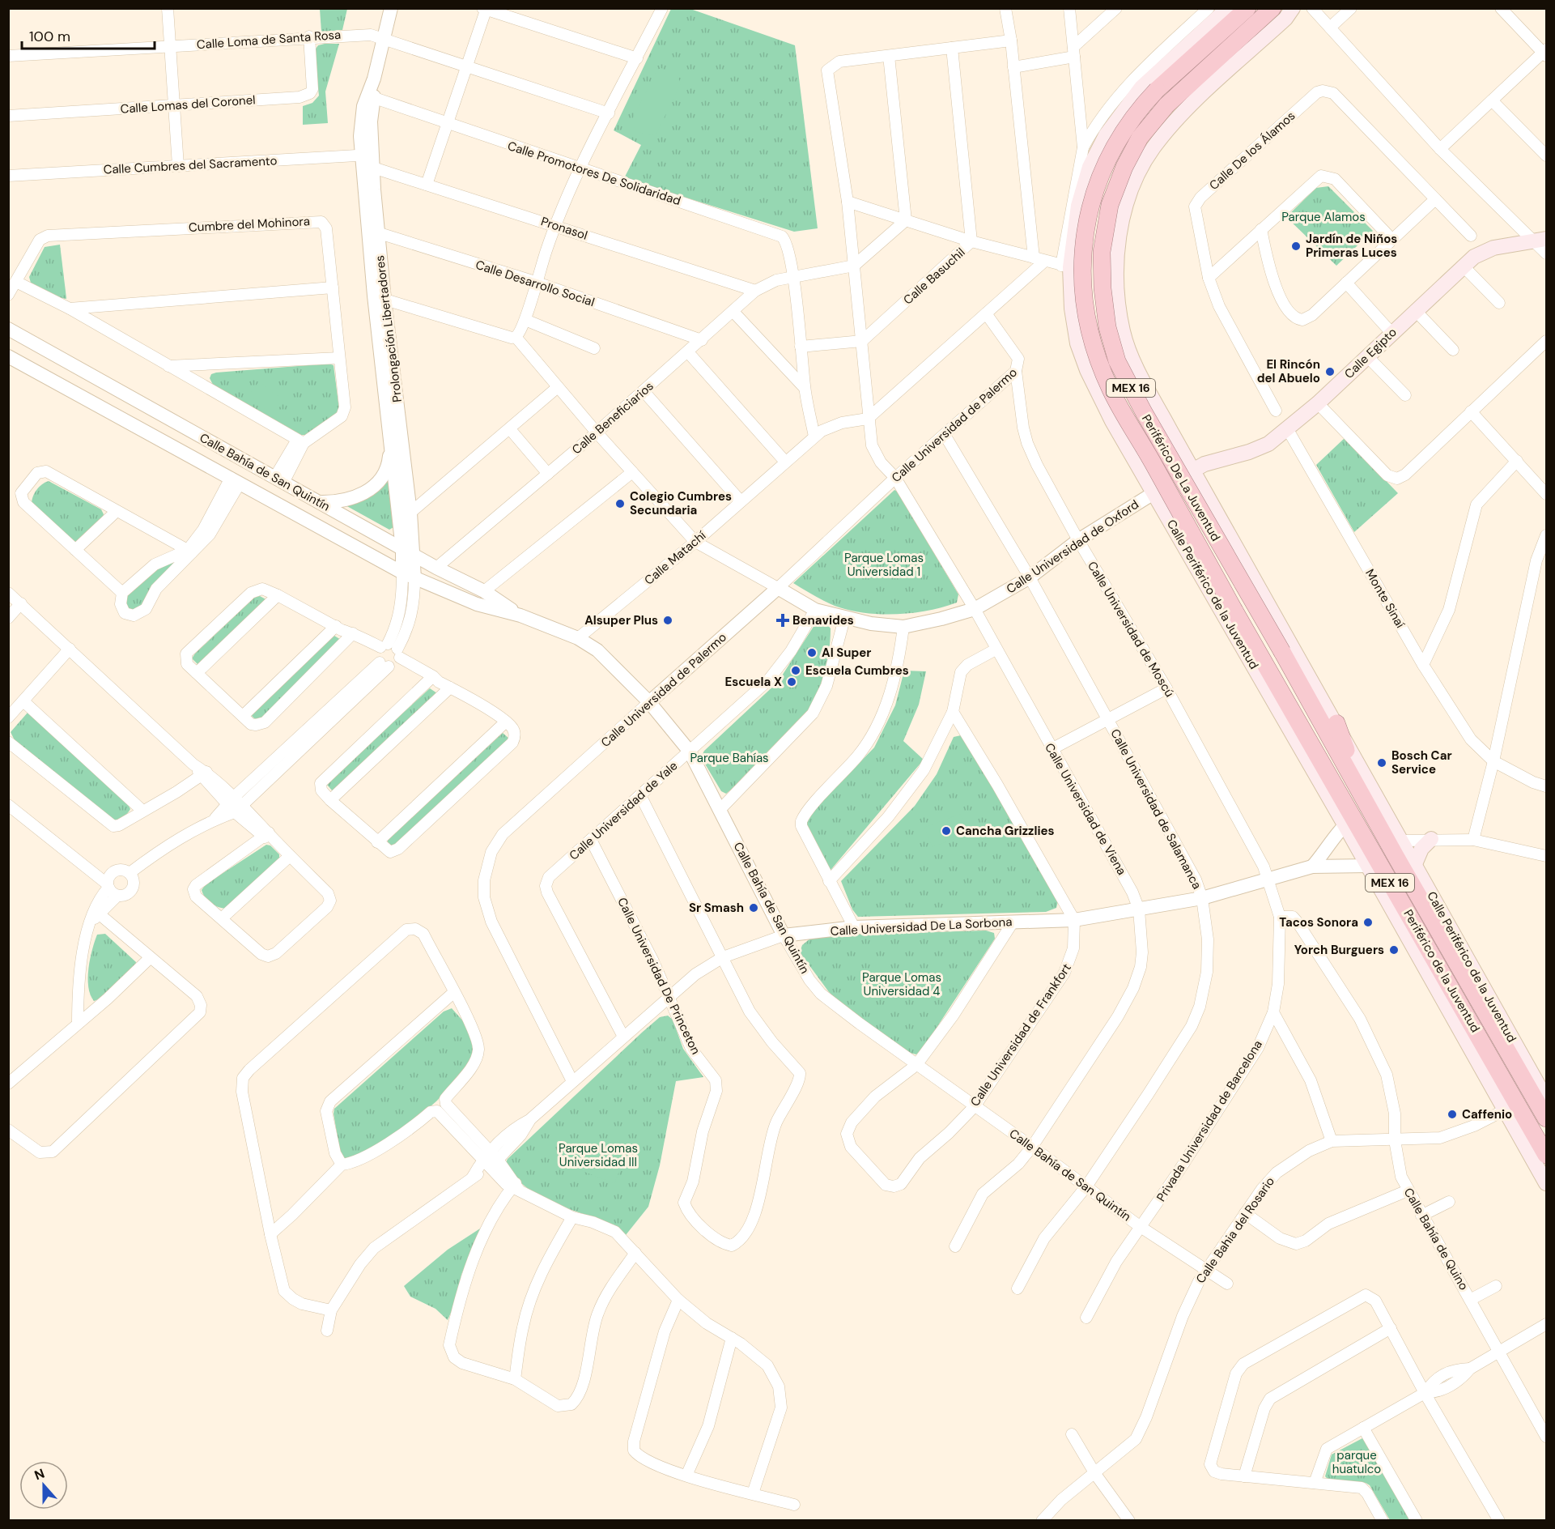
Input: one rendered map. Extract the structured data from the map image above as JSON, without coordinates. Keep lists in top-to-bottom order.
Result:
{
  "streets": {
    "highway": ["MEX 16", "Periférico De La Juventud", "Periférico de la Juventud"],
    "main road": ["Calle Egipto", "Calle Periférico de la Juventud"],
    "street": [
      "Calle Loma de Santa Rosa",
      "Calle Lomas del Coronel",
      "Calle De los Álamos",
      "Calle Cumbres del Sacramento",
      "Calle Promotores De Solidaridad",
      "Cumbre del Mohinora",
      "Pronasol",
      "Calle Basuchil",
      "Calle Desarrollo Social",
      "Prolongación Libertadores",
      "Calle Beneficiarios",
      "Calle Universidad de Palermo",
      "Calle Bahía de San Quintín",
      "Calle Universidad de Oxford",
      "Calle Matachí",
      "Monte Sinaí",
      "Calle Universidad de Moscú",
      "Calle Universidad de Viena",
      "Calle Universidad de Salamanca",
      "Calle Universidad de Yale",
      "Calle Universidad De La Sorbona",
      "Calle Universidad De Princeton",
      "Calle Universidad de Frankfort",
      "Privada Universidad de Barcelona",
      "Calle Bahia del Rosario",
      "Calle Bahía de Quino"
    ]
  },
  "crossings": [
    ["Calle Loma de Santa Rosa", "Calle Lomas del Coronel"],
    ["Calle Loma de Santa Rosa", "Prolongación Libertadores"],
    ["Calle Cumbres del Sacramento", "Pronasol"],
    ["Calle Cumbres del Sacramento", "Prolongación Libertadores"],
    ["Calle Promotores De Solidaridad", "Prolongación Libertadores"],
    ["Calle Promotores De Solidaridad", "Calle Beneficiarios"],
    ["Calle Promotores De Solidaridad", "Calle Matachí"],
    ["Cumbre del Mohinora", "Calle Bahía de San Quintín"],
    ["Pronasol", "Prolongación Libertadores"],
    ["Pronasol", "Calle Beneficiarios"],
    ["Calle Basuchil", "Calle Universidad de Viena"],
    ["Calle Desarrollo Social", "Prolongación Libertadores"],
    ["Calle Desarrollo Social", "Calle Beneficiarios"],
    ["Prolongación Libertadores", "Calle Bahía de San Quintín"],
    ["Calle Egipto", "Calle Universidad de Oxford"],
    ["Calle Egipto", "Calle Periférico de la Juventud"],
    ["Calle Egipto", "Monte Sinaí"],
    ["Calle Beneficiarios", "Calle Bahía de San Quintín"],
    ["Calle Beneficiarios", "Calle Universidad de Oxford"],
    ["Calle Beneficiarios", "Calle Universidad de Viena"],
    ["Calle Universidad de Palermo", "Calle Bahía de San Quintín"],
    ["Calle Universidad de Palermo", "Calle Universidad de Oxford"],
    ["Calle Universidad de Palermo", "Calle Universidad de Moscú"],
    ["Calle Universidad de Palermo", "Calle Universidad de Viena"],
    ["Calle Universidad de Palermo", "Calle Universidad de Salamanca"],
    ["Calle Universidad de Palermo", "Calle Universidad De La Sorbona"],
    ["Calle Bahía de San Quintín", "Calle Matachí"],
    ["Calle Bahía de San Quintín", "Calle Universidad de Viena"],
    ["Calle Bahía de San Quintín", "Calle Universidad de Salamanca"],
    ["Calle Bahía de San Quintín", "Calle Universidad de Yale"],
    ["Calle Bahía de San Quintín", "Calle Universidad De La Sorbona"],
    ["Calle Bahía de San Quintín", "Calle Universidad de Frankfort"],
    ["Calle Bahía de San Quintín", "Privada Universidad de Barcelona"],
    ["Calle Bahía de San Quintín", "Calle Bahia del Rosario"],
    ["Periférico De La Juventud", "Periférico de la Juventud"],
    ["Calle Universidad de Oxford", "Calle Matachí"],
    ["Calle Universidad de Oxford", "Calle Periférico de la Juventud"],
    ["Calle Universidad de Oxford", "Calle Universidad de Moscú"],
    ["Calle Universidad de Oxford", "Calle Universidad de Viena"],
    ["Calle Universidad de Oxford", "Calle Universidad de Salamanca"],
    ["Calle Universidad de Oxford", "Calle Universidad de Yale"],
    ["Calle Matachí", "Calle Universidad de Viena"],
    ["Calle Periférico de la Juventud", "Periférico de la Juventud"],
    ["Calle Universidad de Moscú", "Calle Universidad De La Sorbona"],
    ["Calle Universidad de Moscú", "Privada Universidad de Barcelona"],
    ["Calle Universidad de Viena", "Calle Universidad De La Sorbona"],
    ["Calle Universidad de Salamanca", "Calle Universidad De La Sorbona"],
    ["Calle Universidad de Yale", "Calle Universidad De La Sorbona"],
    ["Calle Universidad de Yale", "Calle Universidad De Princeton"],
    ["Calle Universidad De La Sorbona", "Periférico de la Juventud"],
    ["Calle Universidad De La Sorbona", "Calle Universidad De Princeton"],
    ["Calle Universidad De La Sorbona", "Calle Universidad de Frankfort"],
    ["Calle Universidad De La Sorbona", "Privada Universidad de Barcelona"],
    ["Periférico de la Juventud", "Calle Bahia del Rosario"],
    ["Privada Universidad de Barcelona", "Calle Bahía de Quino"],
    ["Calle Bahia del Rosario", "Calle Bahía de Quino"]
  ],
  "parks": [
    "Parque Alamos",
    "Parque Lomas Universidad 1",
    "Parque Bahías",
    "Parque Lomas Universidad 4",
    "Parque Lomas Universidad III",
    "parque huatulco"
  ],
  "places": {
    "other": [
      "Jardín de Niños Primeras Luces",
      "El Rincón del Abuelo",
      "Colegio Cumbres Secundaria",
      "Alsuper Plus",
      "Al Super",
      "Escuela Cumbres",
      "Escuela X",
      "Bosch Car Service",
      "Cancha Grizzlies",
      "Sr Smash",
      "Tacos Sonora",
      "Yorch Burguers",
      "Caffenio"
    ],
    "health": ["Benavides"]
  },
  "scale_bar": "100 m",
  "north": "top"
}
